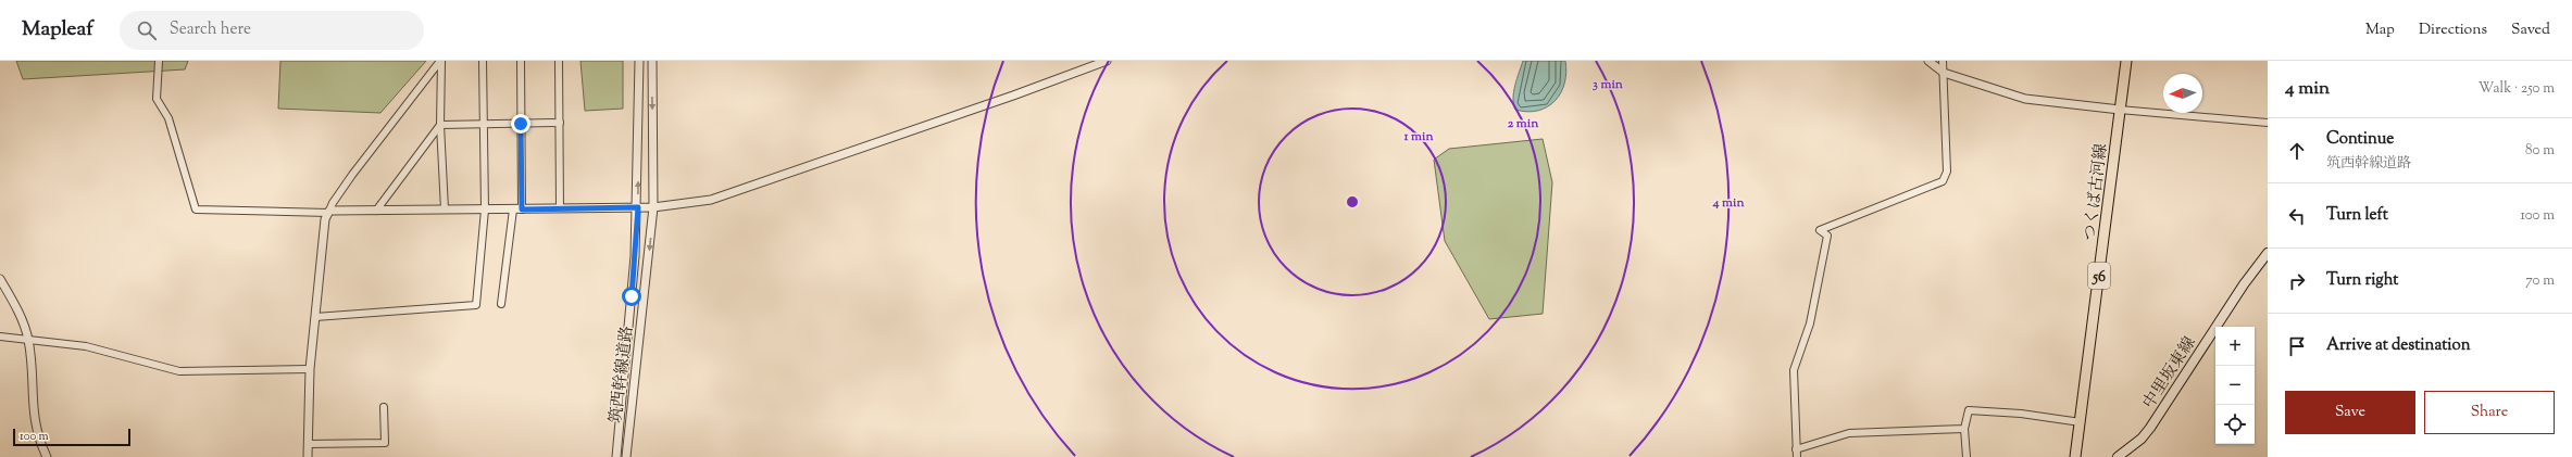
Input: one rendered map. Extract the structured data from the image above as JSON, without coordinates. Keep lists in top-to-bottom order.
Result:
{
  "streets": {
    "main road": ["つくば古河線", "56", "中里坂東線"],
    "street": ["筑西幹線道路"]
  },
  "scale_bar": "100 m",
  "north": "left",
  "page": {
    "header": "Mapleaf",
    "search": "Search here",
    "nav": ["Map", "Directions", "Saved"],
    "heading": ["4 min", "Walk · 250 m"],
    "list": [
      ["Continue", "筑西幹線道路", "80 m"],
      ["Turn left", "100 m"],
      ["Turn right", "70 m"],
      "Arrive at destination"
    ],
    "map_buttons": ["+", "−"],
    "buttons": ["Save", "Share"],
    "scale": "100 m"
  },
  "rings": [
    "3 min",
    "2 min",
    "1 min",
    "4 min"
  ]
}
